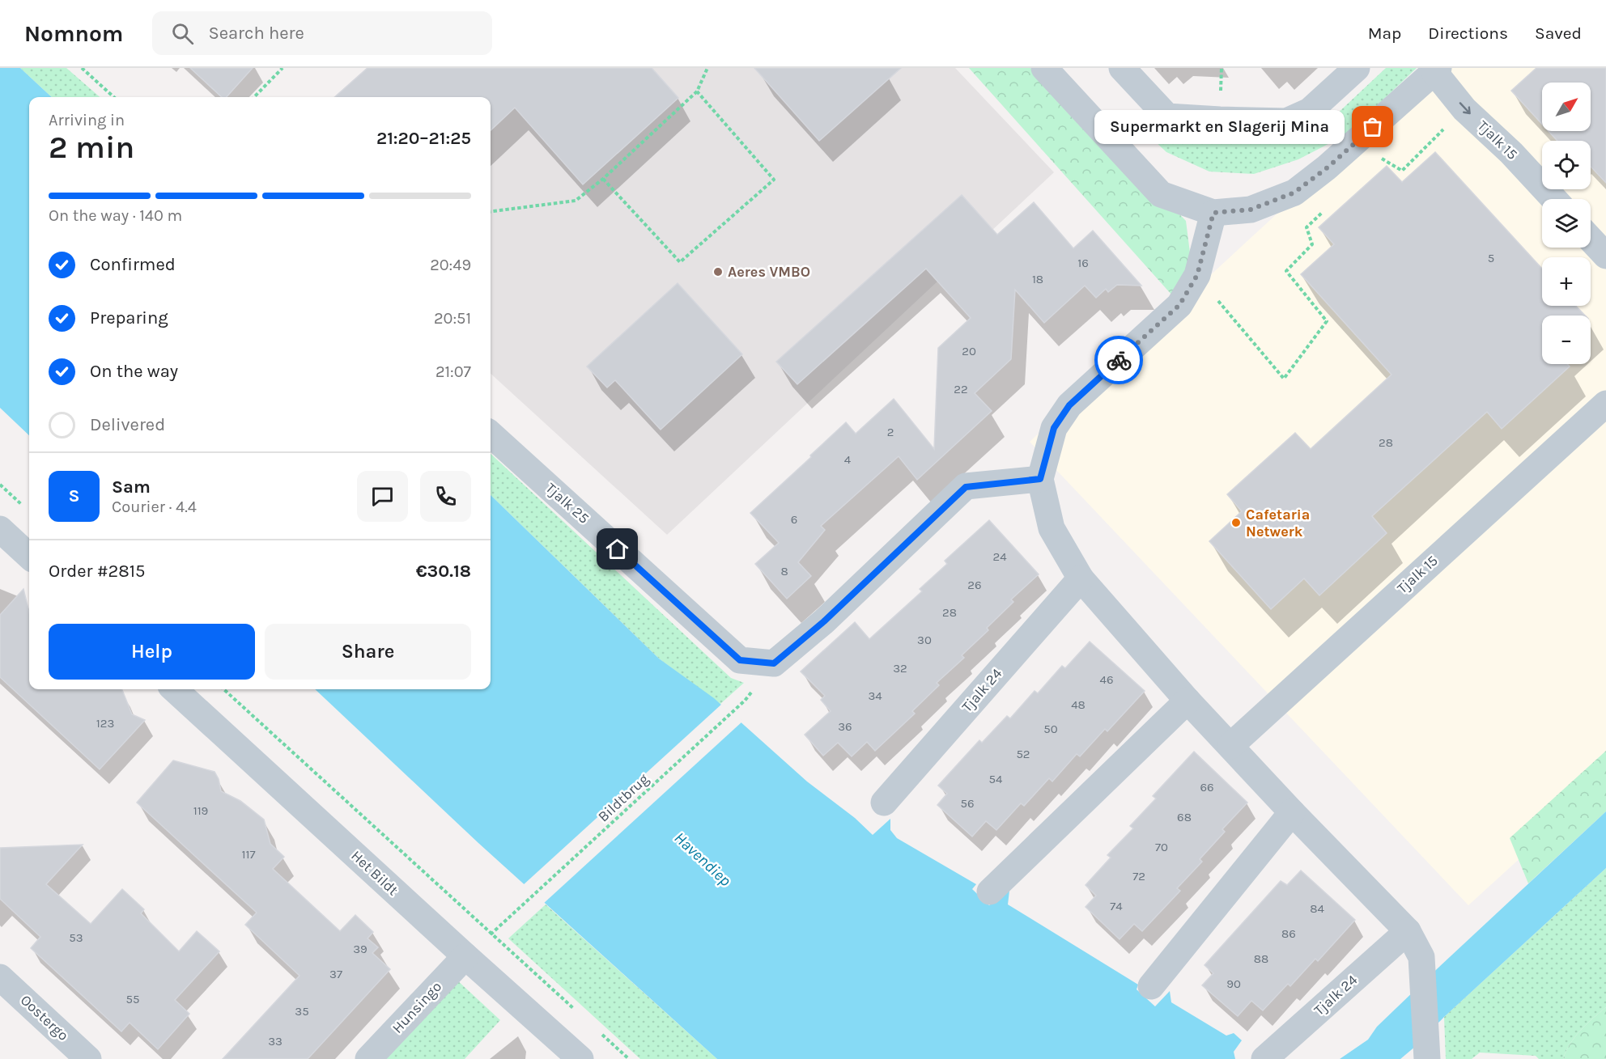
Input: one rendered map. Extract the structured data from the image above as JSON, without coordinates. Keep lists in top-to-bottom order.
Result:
{
  "streets": {
    "street": [
      "Tjalk 15",
      "Tjalk 25",
      "Tjalk 24",
      "Het Bildt",
      "Hunsingo",
      "Oostergo"
    ],
    "path": ["Bildtbrug"]
  },
  "crossings": [
    ["Bildtbrug", "Het Bildt"],
    ["Bildtbrug", "Hunsingo"],
    ["Het Bildt", "Hunsingo"]
  ],
  "water": ["Havendiep"],
  "places": ["Supermarkt en Slagerij Mina", "Aeres VMBO", "Cafetaria Netwerk"],
  "house_numbers": [
    "5",
    "16",
    "18",
    "20",
    "22",
    "2",
    "28",
    "4",
    "6",
    "24",
    "8",
    "26",
    "28",
    "30",
    "32",
    "46",
    "34",
    "48",
    "123",
    "36",
    "50",
    "52",
    "54",
    "66",
    "56",
    "119",
    "68",
    "70",
    "117",
    "72",
    "74",
    "84",
    "86",
    "53",
    "39",
    "88",
    "37",
    "90",
    "55",
    "35",
    "33"
  ],
  "north": "top right",
  "page": {
    "header": "Nomnom",
    "search": "Search here",
    "nav": ["Map", "Directions", "Saved"],
    "map_buttons": ["+", "−"],
    "heading": ["2 min", "Arriving in", "21:20–21:25"],
    "panel": [
      "Sam",
      "Courier · 4.4",
      "Order #2815",
      "€30.18"
    ],
    "bubble": "Supermarkt en Slagerij Mina",
    "bar": "On the way · 140 m",
    "list": [
      ["Confirmed", "20:49"],
      ["Preparing", "20:51"],
      ["On the way", "21:07"],
      "Delivered"
    ],
    "round": "S",
    "buttons": ["Help", "Share"]
  }
}
